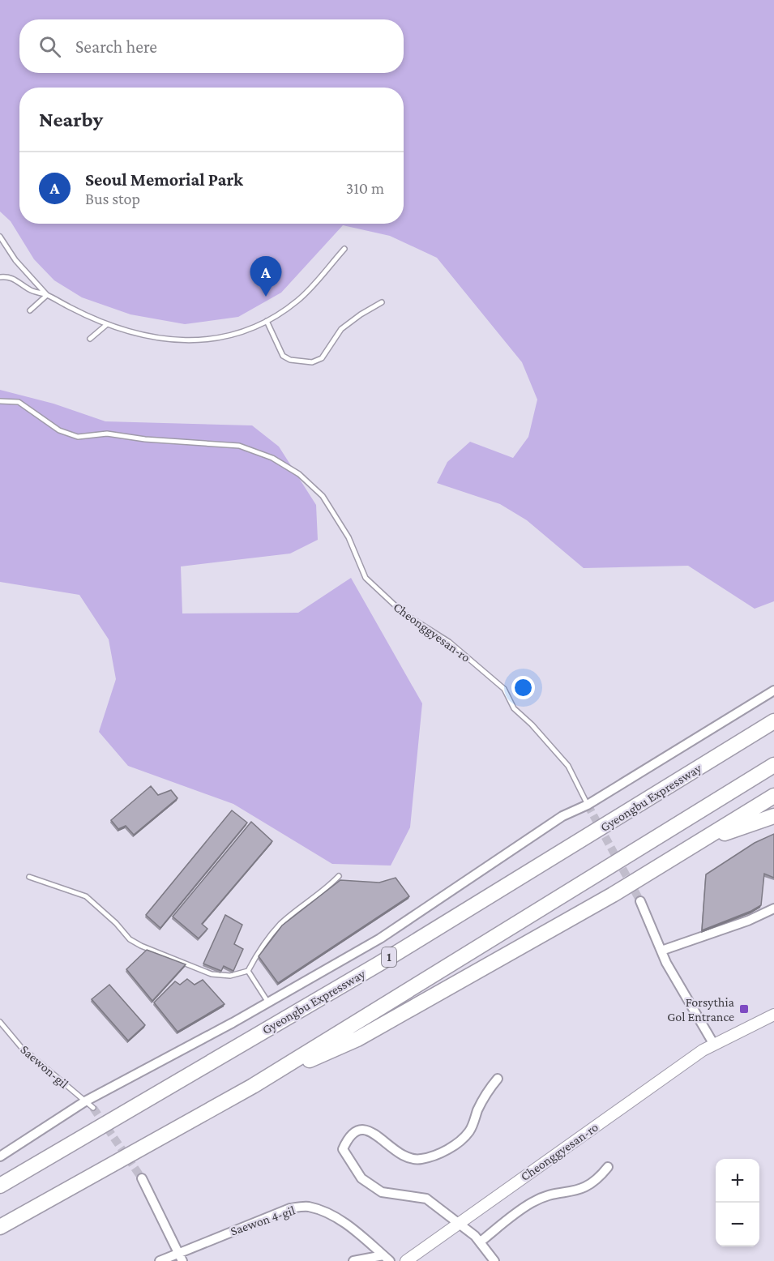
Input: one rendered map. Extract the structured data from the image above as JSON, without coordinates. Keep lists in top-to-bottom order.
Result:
{
  "streets": {
    "highway": ["Gyeongbu Expressway", "1"],
    "main road": ["Cheonggyesan-ro"],
    "street": ["Saewon 4-gil"],
    "lane": ["Saewon-gil"]
  },
  "places": {
    "transit": ["Forsythia Gol Entrance"]
  },
  "page": {
    "search": "Search here",
    "heading": "Nearby",
    "list": [
      {
        "mark": "A",
        "name": "Seoul Memorial Park",
        "note": "Bus stop",
        "value": "310 m"
      }
    ],
    "pins": "A",
    "map_buttons": ["+", "−"]
  }
}
